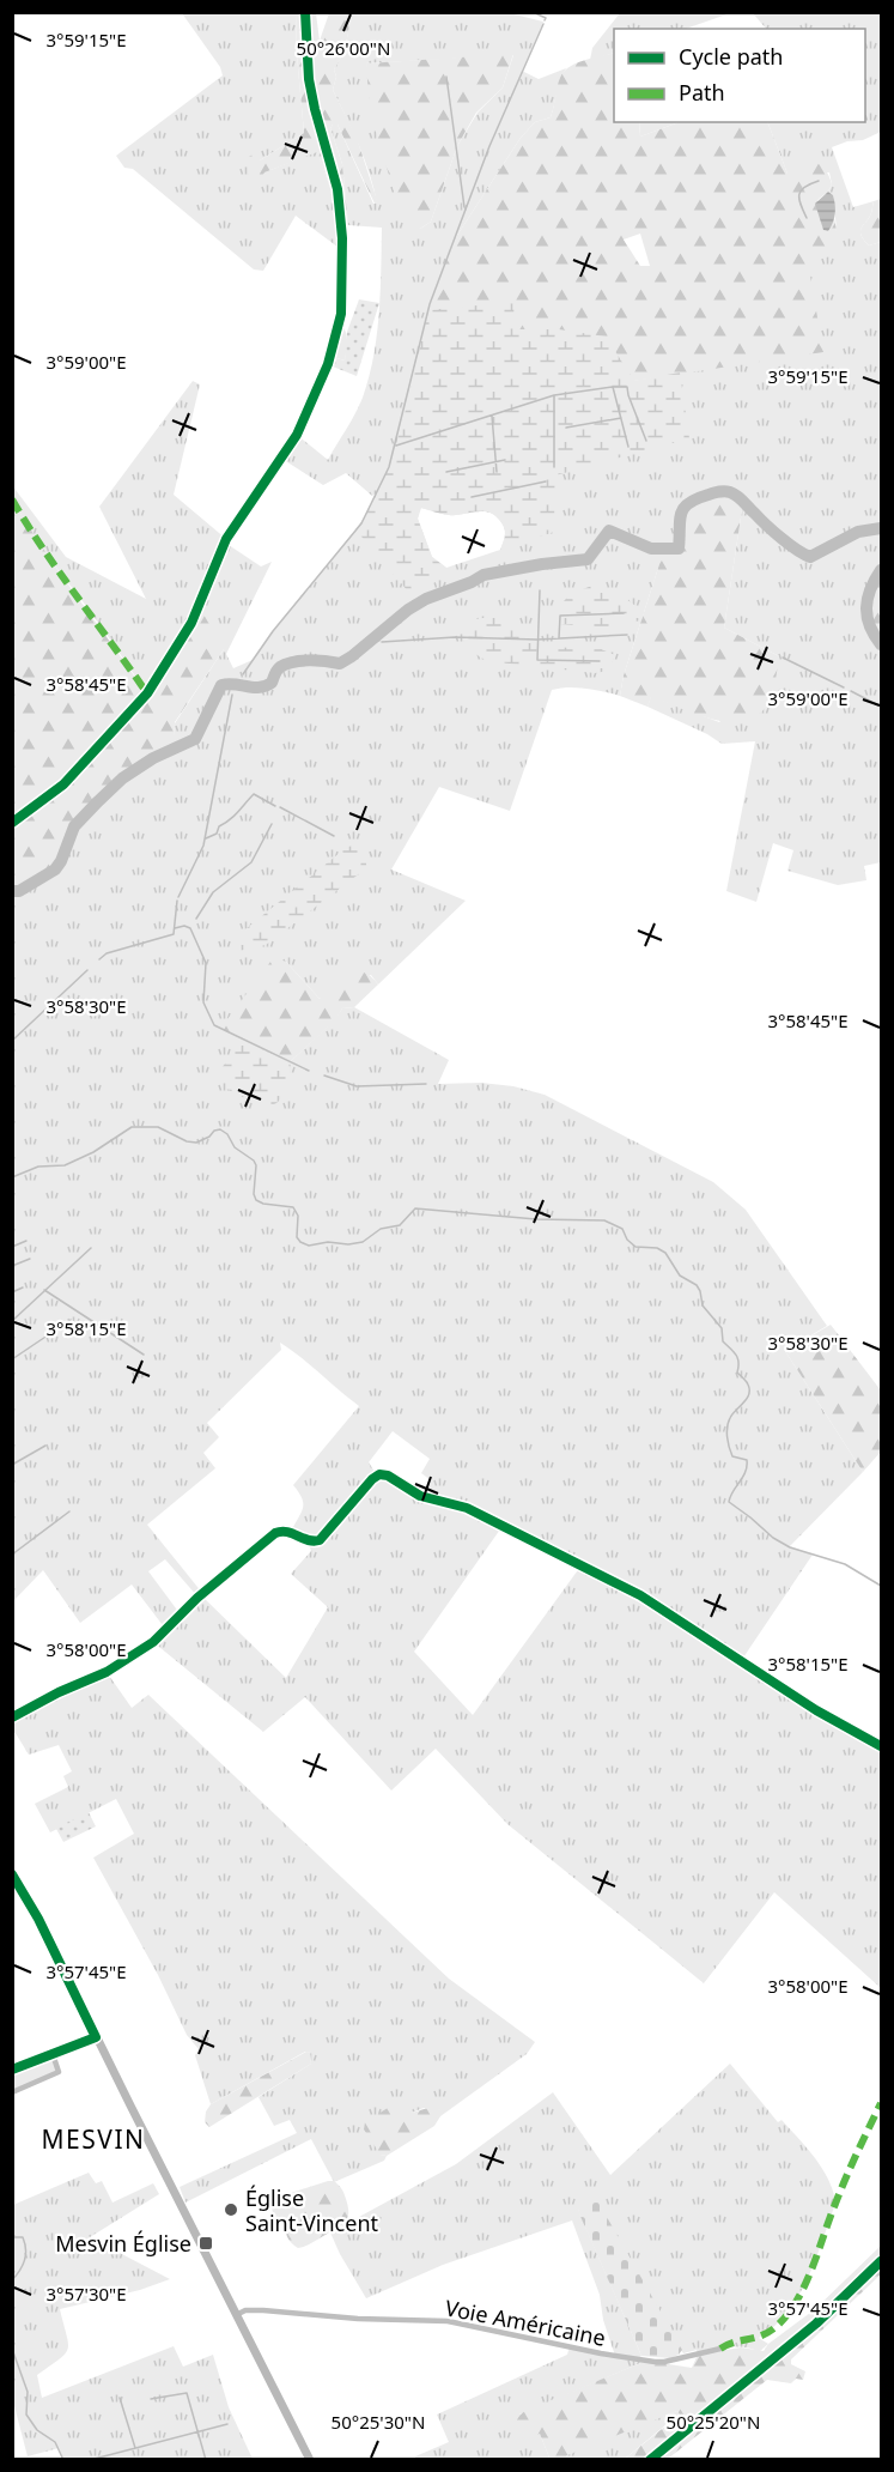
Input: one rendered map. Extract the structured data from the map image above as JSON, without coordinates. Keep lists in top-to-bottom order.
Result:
{
  "streets": {
    "street": ["Voie Américaine"]
  },
  "districts": ["MESVIN"],
  "places": {
    "other": ["Église Saint-Vincent"],
    "transit": ["Mesvin Église"]
  },
  "legend": ["Cycle path", "Path"],
  "coordinates": [
    "3°59'15\"E",
    "50°26'00\"N",
    "3°59'00\"E",
    "3°58'45\"E",
    "3°58'30\"E",
    "3°58'15\"E",
    "3°58'00\"E",
    "3°57'45\"E",
    "3°57'30\"E",
    "50°25'30\"N",
    "50°25'20\"N"
  ]
}
